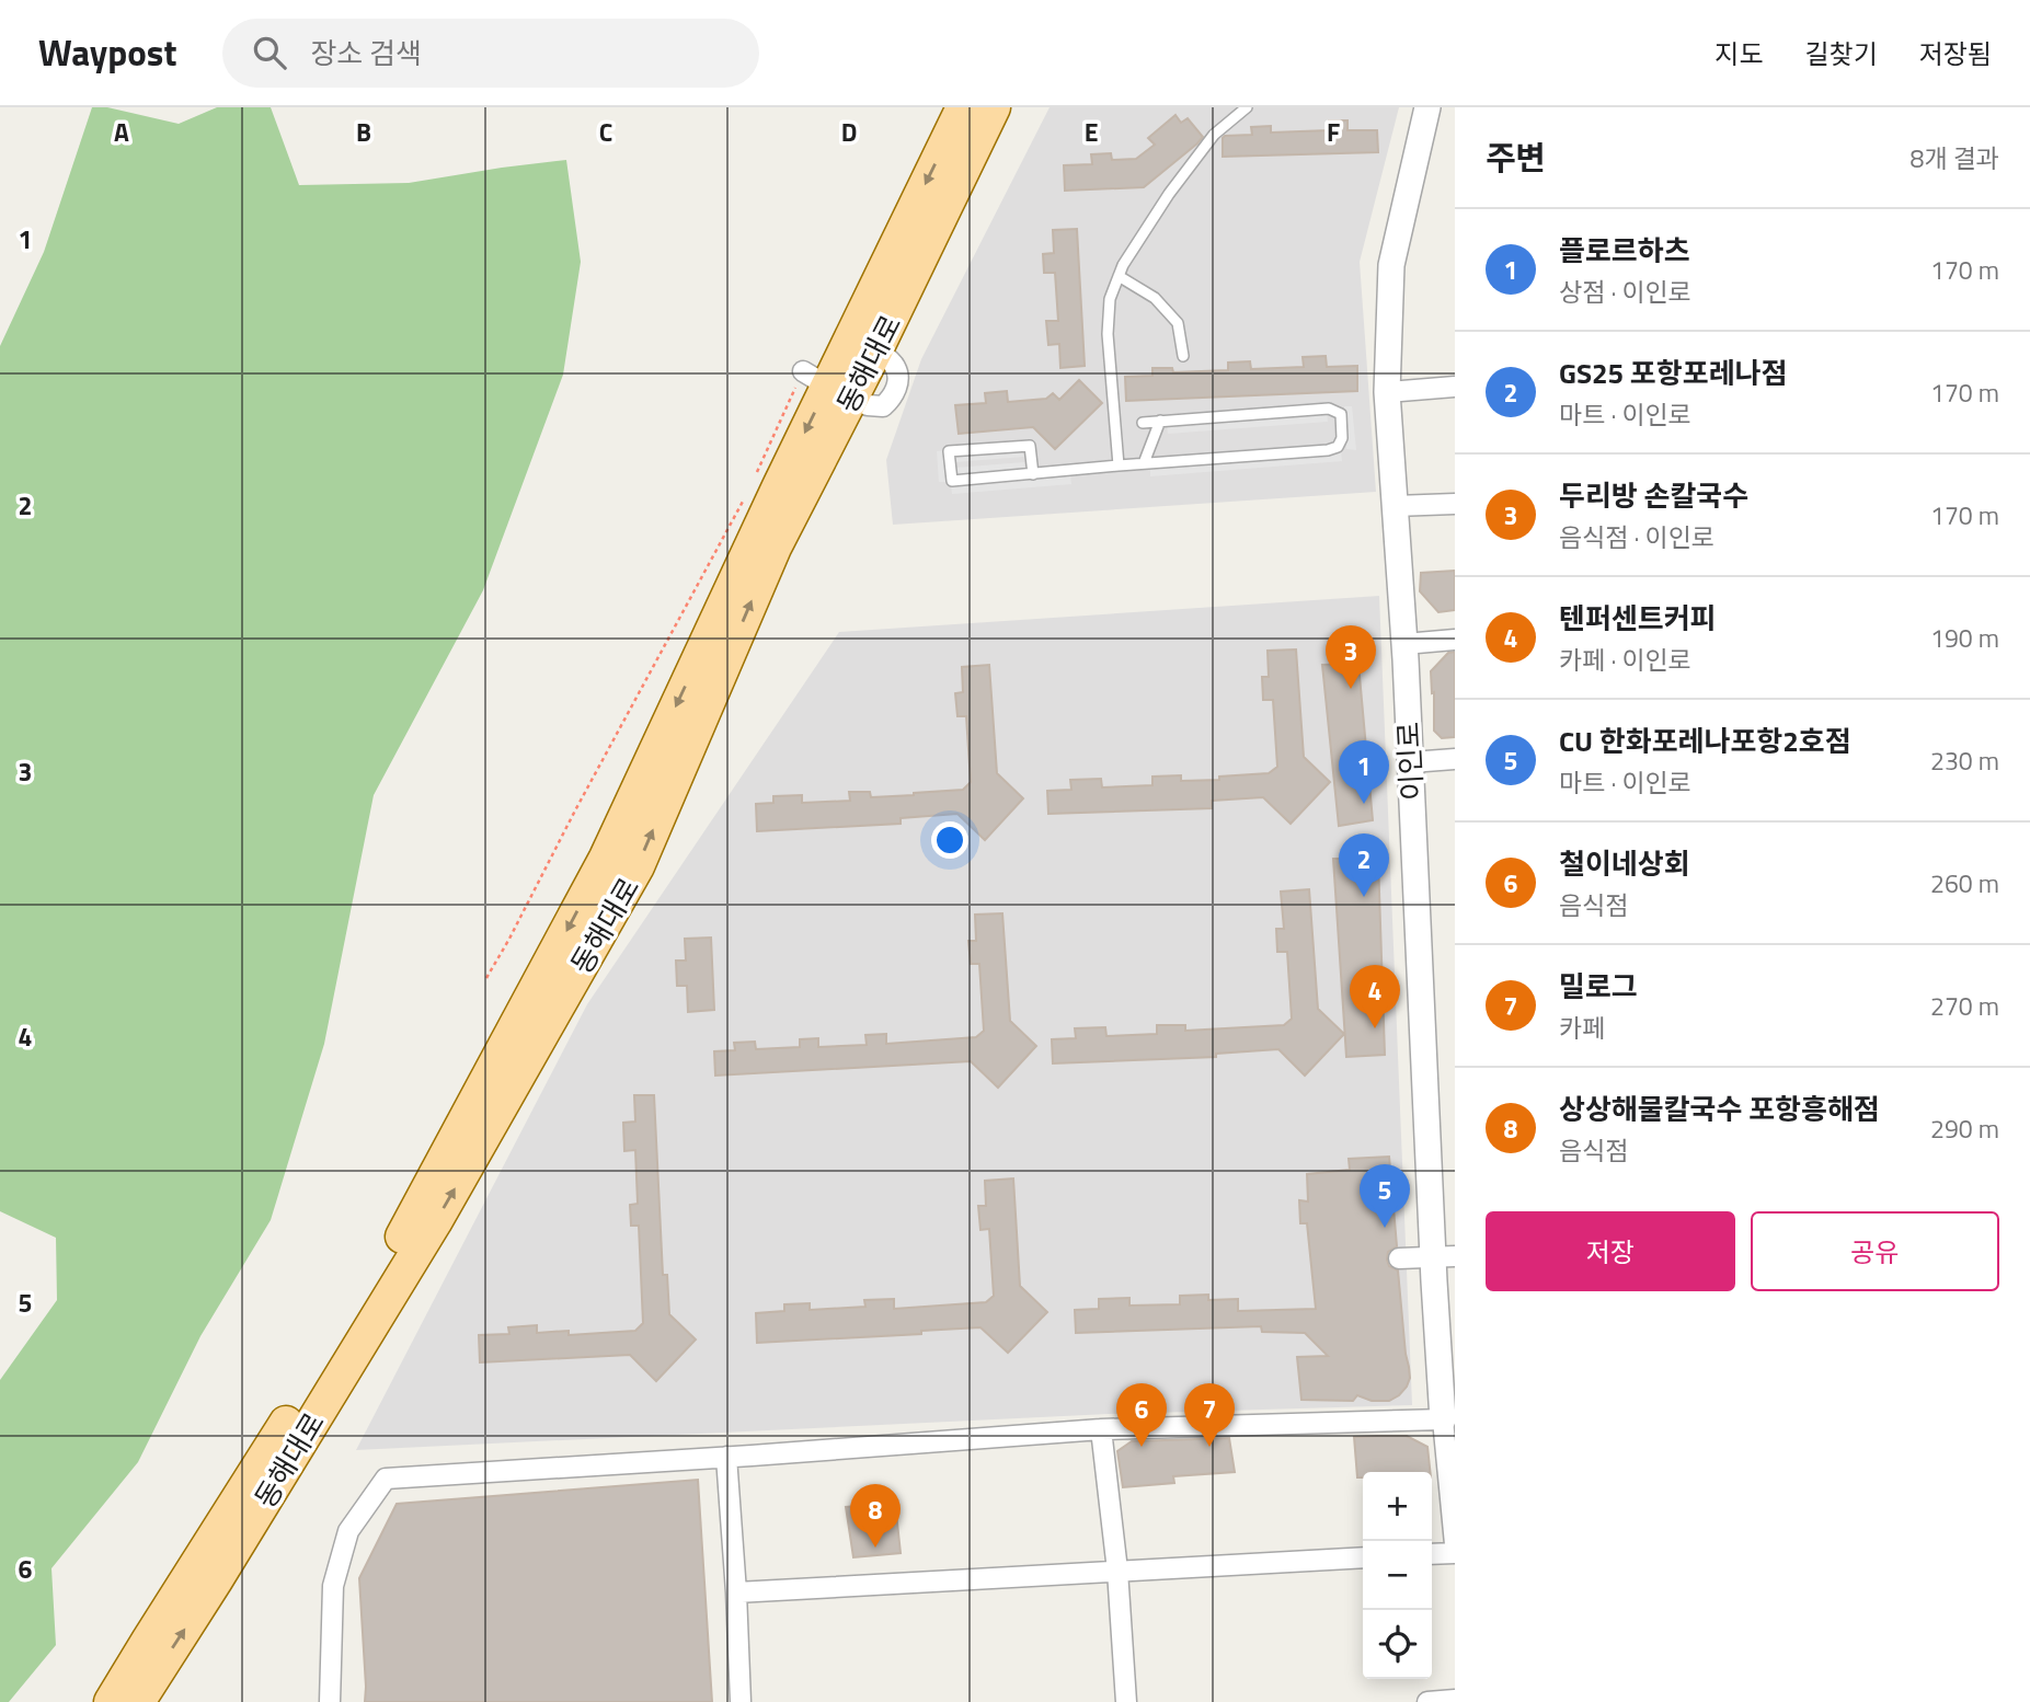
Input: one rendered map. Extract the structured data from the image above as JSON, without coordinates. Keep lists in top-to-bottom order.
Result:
{
  "streets": {
    "main road": ["동해대로"],
    "street": ["이인로"]
  },
  "page": {
    "header": "Waypost",
    "search": "장소 검색",
    "nav": ["지도", "길찾기", "저장됨"],
    "heading": ["주변", "8개 결과"],
    "list": [
      {
        "mark": "1",
        "name": "플로르하츠",
        "note": "상점 · 이인로",
        "value": "170 m"
      },
      {
        "mark": "2",
        "name": "GS25 포항포레나점",
        "note": "마트 · 이인로",
        "value": "170 m"
      },
      {
        "mark": "3",
        "name": "두리방 손칼국수",
        "note": "음식점 · 이인로",
        "value": "170 m"
      },
      {
        "mark": "4",
        "name": "텐퍼센트커피",
        "note": "카페 · 이인로",
        "value": "190 m"
      },
      {
        "mark": "5",
        "name": "CU 한화포레나포항2호점",
        "note": "마트 · 이인로",
        "value": "230 m"
      },
      {
        "mark": "6",
        "name": "철이네상회",
        "note": "음식점",
        "value": "260 m"
      },
      {
        "mark": "7",
        "name": "밀로그",
        "note": "카페",
        "value": "270 m"
      },
      {
        "mark": "8",
        "name": "상상해물칼국수 포항흥해점",
        "note": "음식점",
        "value": "290 m"
      }
    ],
    "pins": [
      "3",
      "1",
      "2",
      "4",
      "5",
      "6",
      "7",
      "8"
    ],
    "buttons": ["저장", "공유"],
    "map_buttons": ["+", "−"]
  },
  "grid": {
    "columns": [
      "A",
      "B",
      "C",
      "D",
      "E",
      "F"
    ],
    "rows": [
      "1",
      "2",
      "3",
      "4",
      "5",
      "6"
    ]
  }
}
